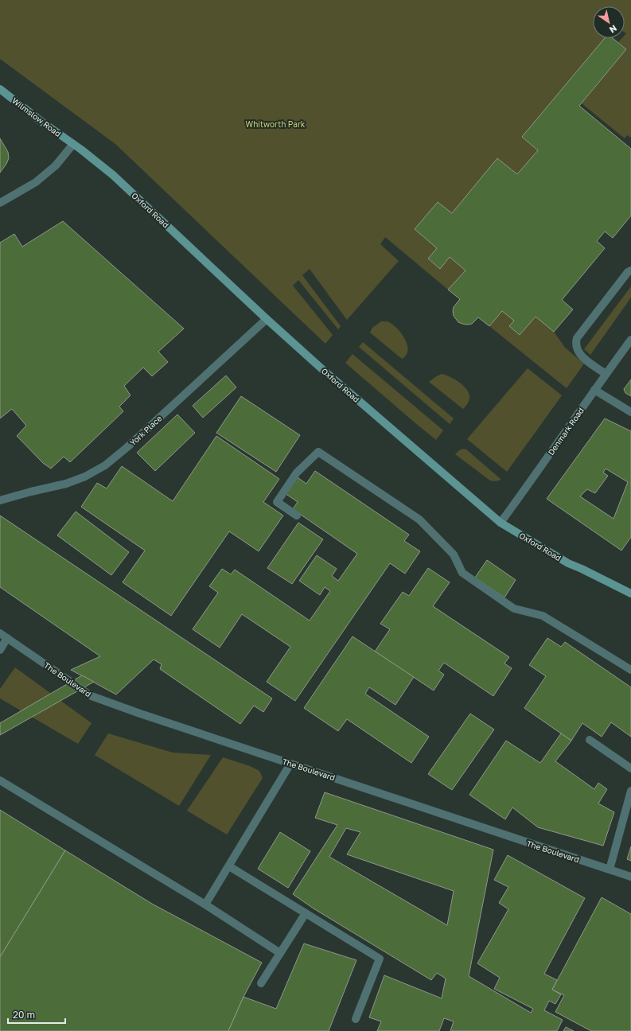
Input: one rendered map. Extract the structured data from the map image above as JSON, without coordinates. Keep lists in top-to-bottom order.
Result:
{
  "streets": {
    "main road": ["Wilmslow Road", "Oxford Road"],
    "street": ["York Place", "Denmark Road", "The Boulevard"]
  },
  "crossings": [
    ["Wilmslow Road", "Oxford Road"],
    ["Oxford Road", "York Place"],
    ["Oxford Road", "Denmark Road"]
  ],
  "parks": ["Whitworth Park"],
  "scale_bar": "20 m",
  "north": "bottom right"
}
